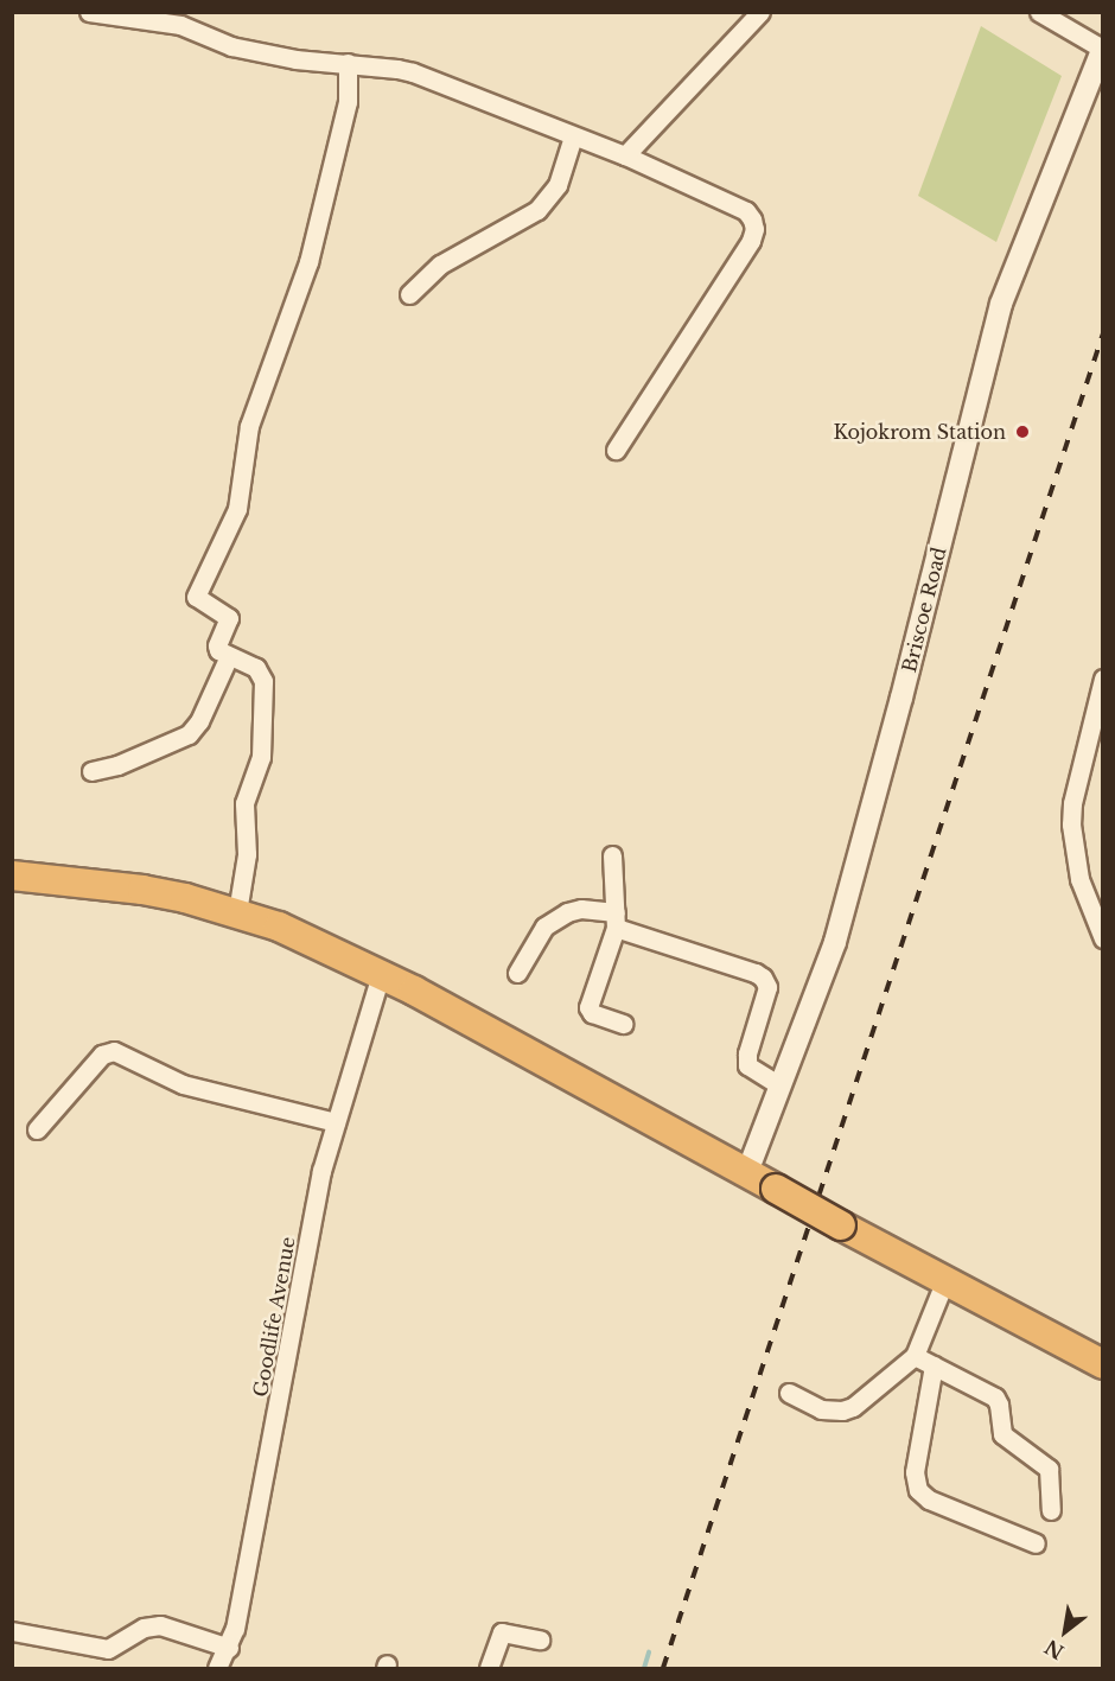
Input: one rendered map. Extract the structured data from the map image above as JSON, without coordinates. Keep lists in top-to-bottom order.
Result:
{
  "streets": {
    "street": ["Briscoe Road", "Goodlife Avenue"]
  },
  "places": ["Kojokrom Station"],
  "north": "bottom left"
}
